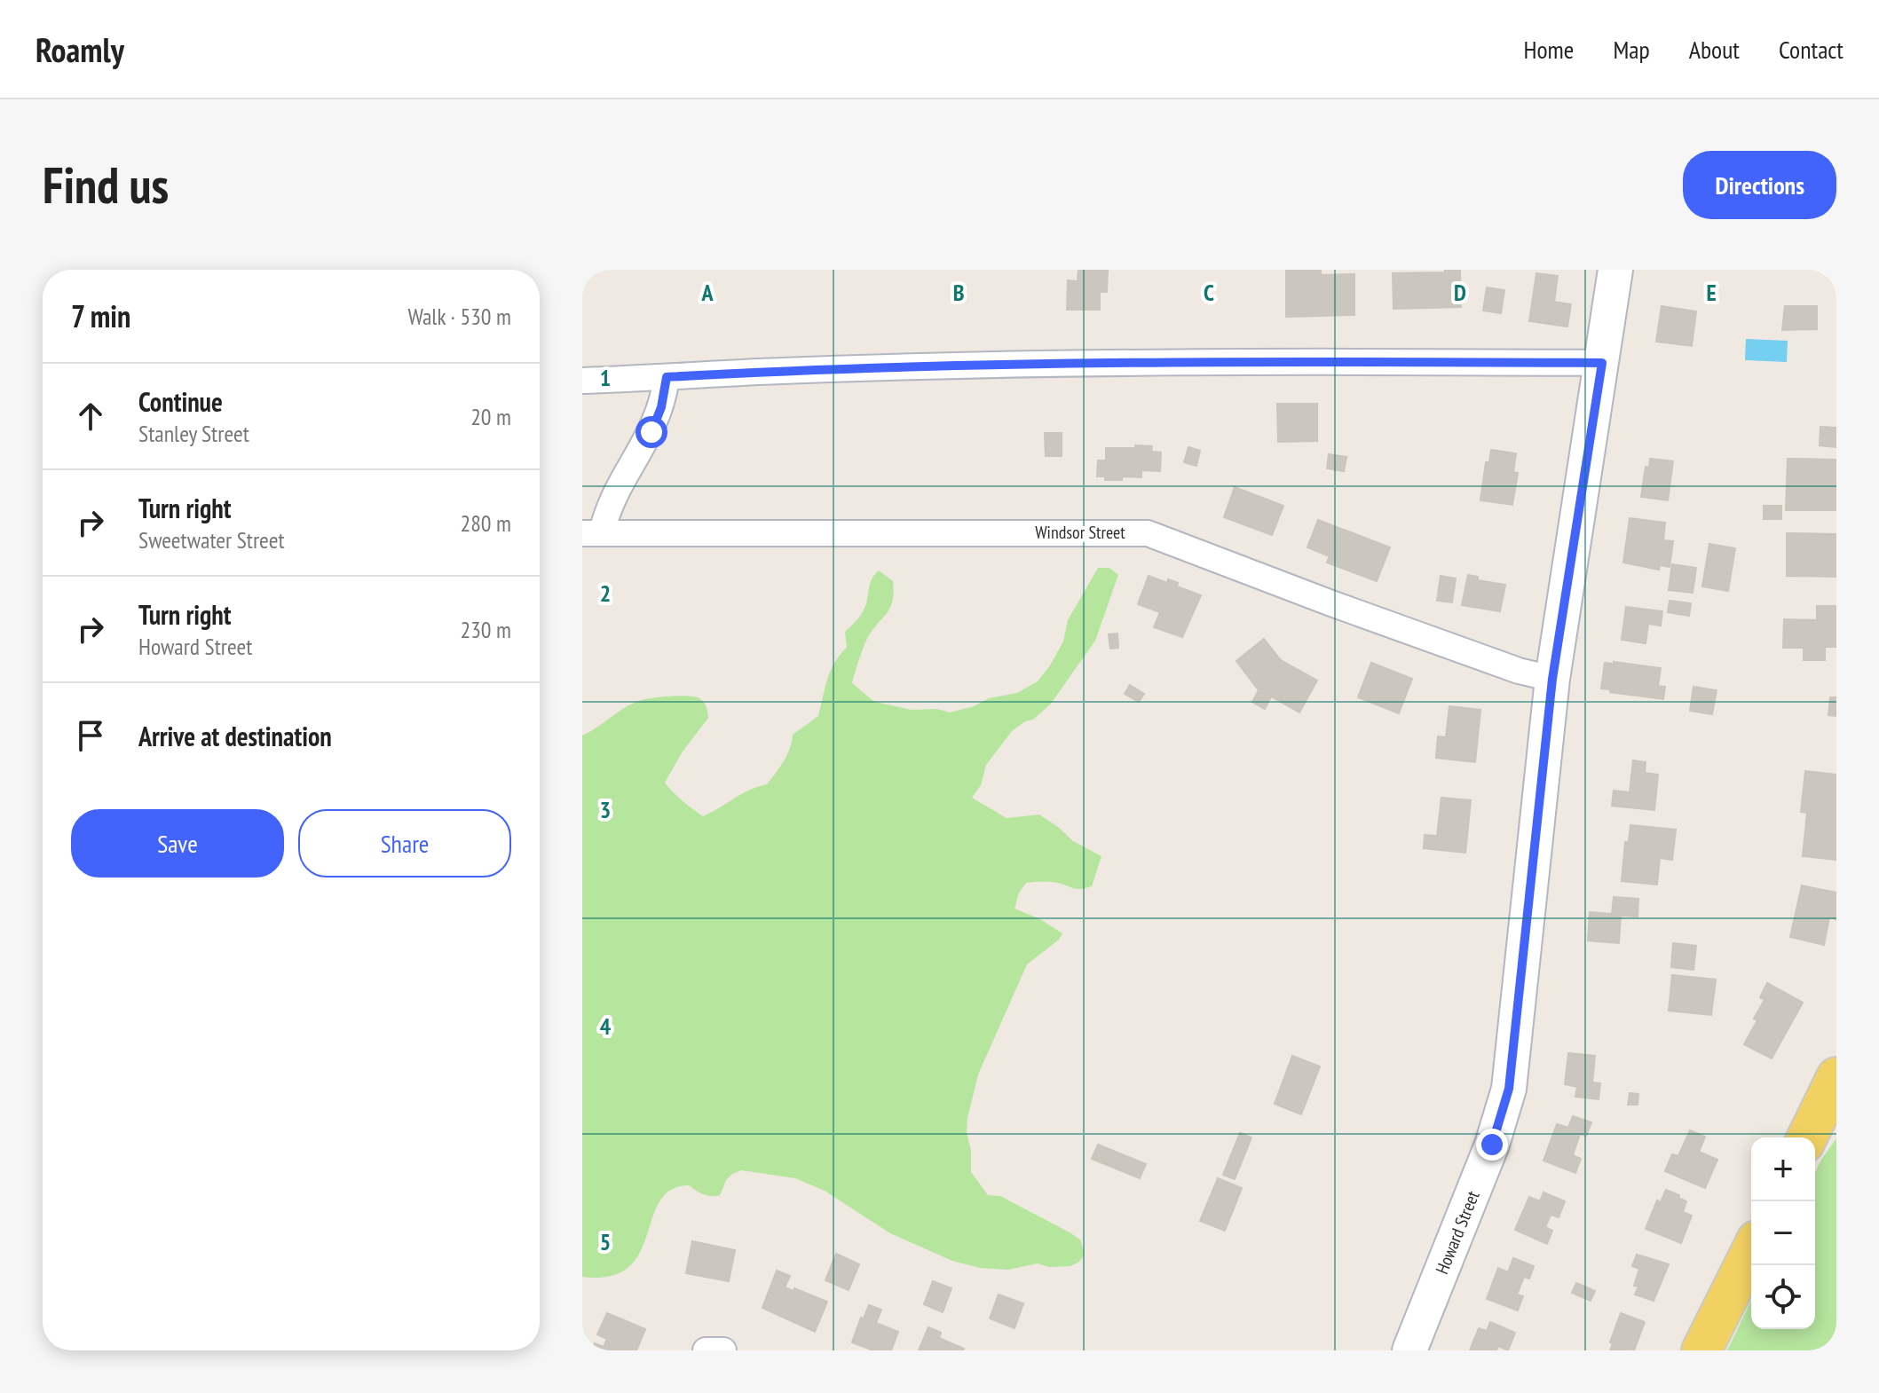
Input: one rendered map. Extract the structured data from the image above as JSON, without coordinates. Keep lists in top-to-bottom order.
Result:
{
  "streets": {
    "street": ["Windsor Street", "Howard Street"]
  },
  "crossings": [
    ["Windsor Street", "Howard Street"]
  ],
  "page": {
    "header": "Roamly",
    "nav": [
      "Home",
      "Map",
      "About",
      "Contact"
    ],
    "buttons": [
      "Directions",
      ["Save", "Share"]
    ],
    "title": "Find us",
    "heading": ["7 min", "Walk · 530 m"],
    "list": [
      ["Continue", "Stanley Street", "20 m"],
      ["Turn right", "Sweetwater Street", "280 m"],
      ["Turn right", "Howard Street", "230 m"],
      "Arrive at destination"
    ],
    "map_buttons": ["+", "−"]
  },
  "grid": {
    "columns": [
      "A",
      "B",
      "C",
      "D",
      "E"
    ],
    "rows": [
      "1",
      "2",
      "3",
      "4",
      "5"
    ]
  }
}
